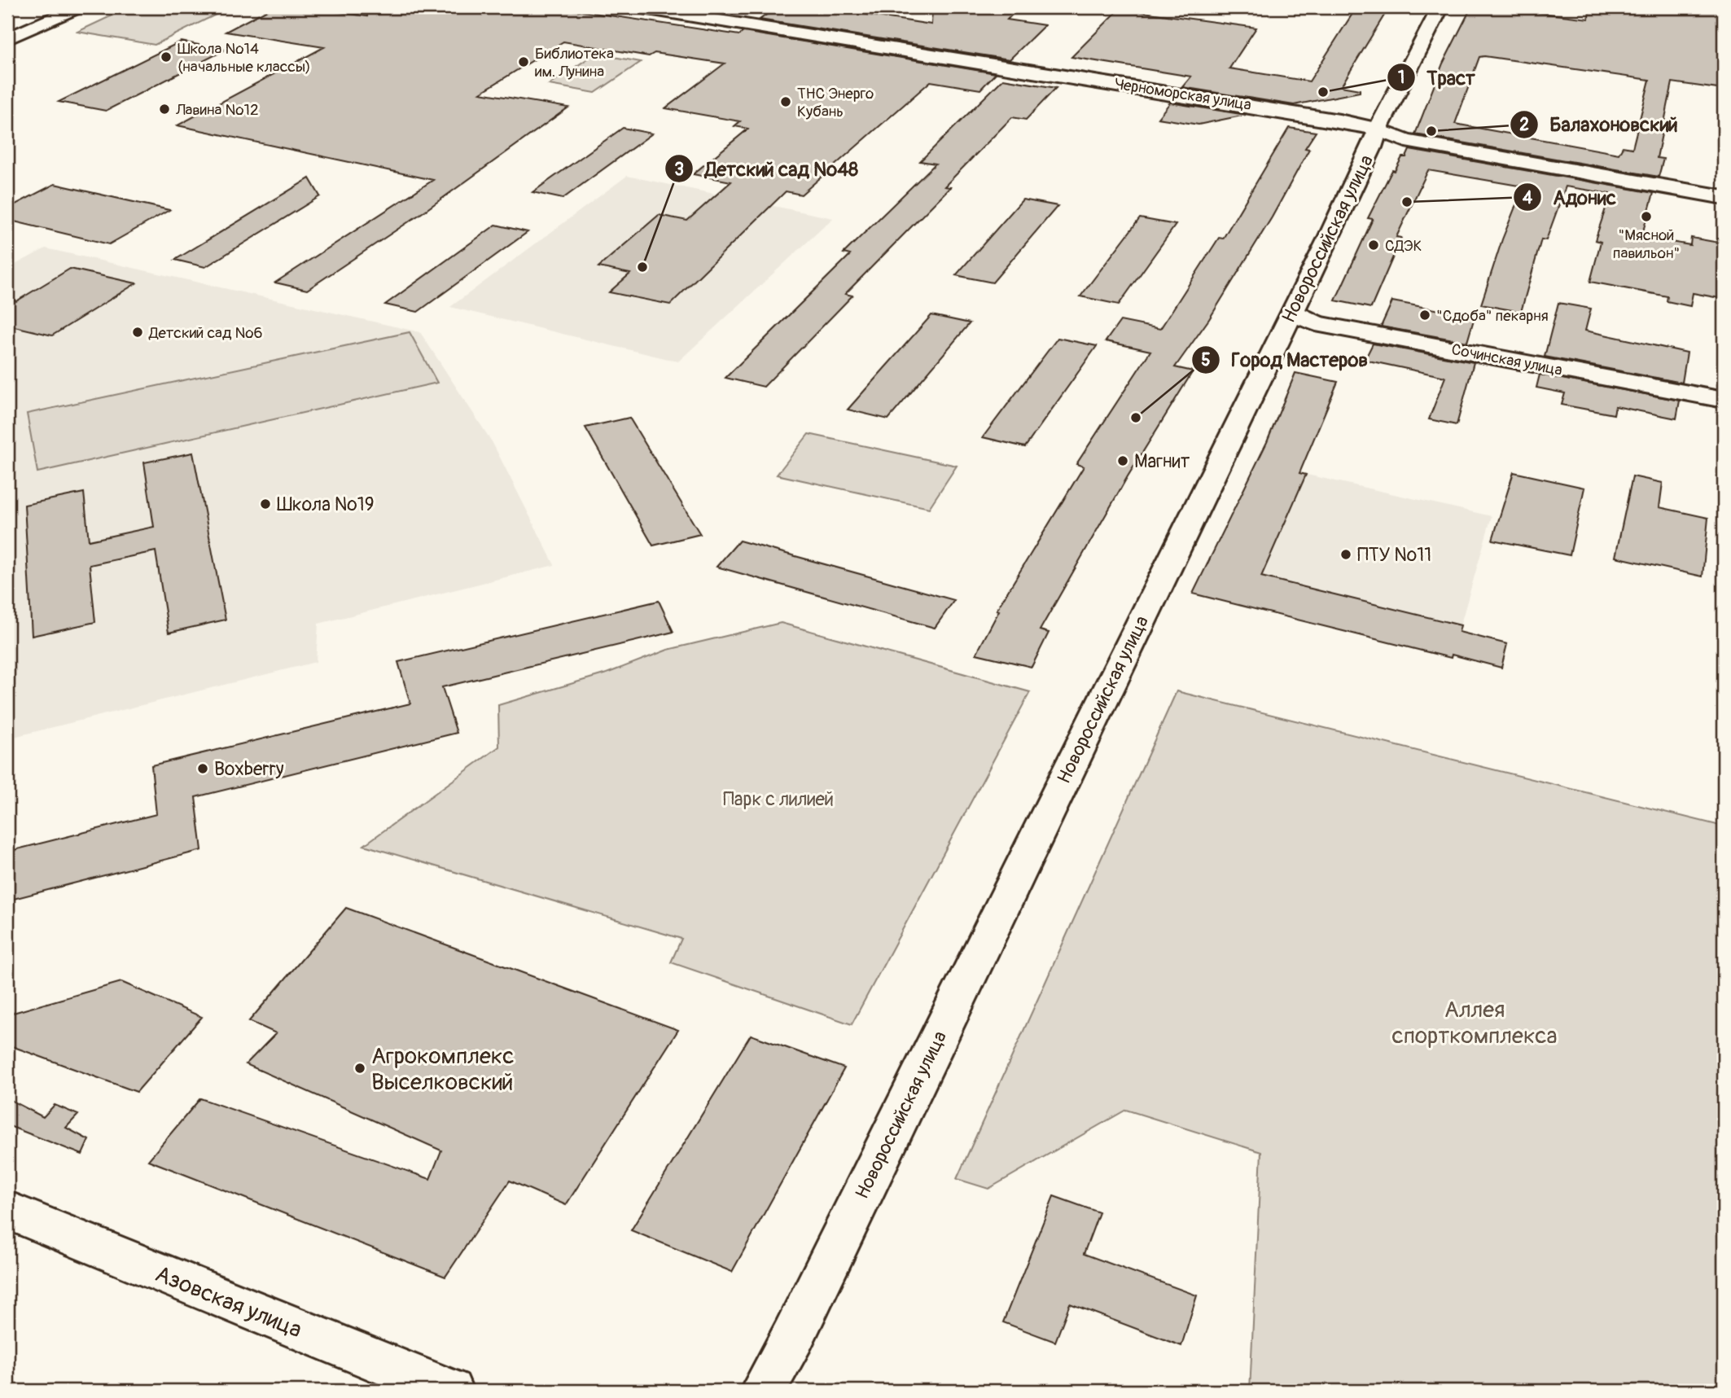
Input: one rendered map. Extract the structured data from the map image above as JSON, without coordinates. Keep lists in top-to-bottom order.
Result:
{
  "streets": {
    "main road": [
      "Черноморская улица",
      "Новороссийская улица",
      "Сочинская улица",
      "Азовская улица"
    ]
  },
  "crossings": [
    ["Черноморская улица", "Новороссийская улица"],
    ["Новороссийская улица", "Сочинская улица"]
  ],
  "parks": ["Парк с лилией", "Аллея спорткомплекса"],
  "places": [
    "Школа №14 (начальные классы)",
    "Библиотека им. Лунина",
    "Траст",
    "ТНС Энерго Кубань",
    "Лавина №12",
    "Балахоновский",
    "Адонис",
    "\"Мясной павильон\"",
    "СДЭК",
    "Детский сад №48",
    "\"Сдоба\" пекарня",
    "Детский сад №6",
    "Город Мастеров",
    "Магнит",
    "Школа №19",
    "ПТУ №11",
    "Boxberry",
    "Агрокомплекс Выселковский"
  ]
}
